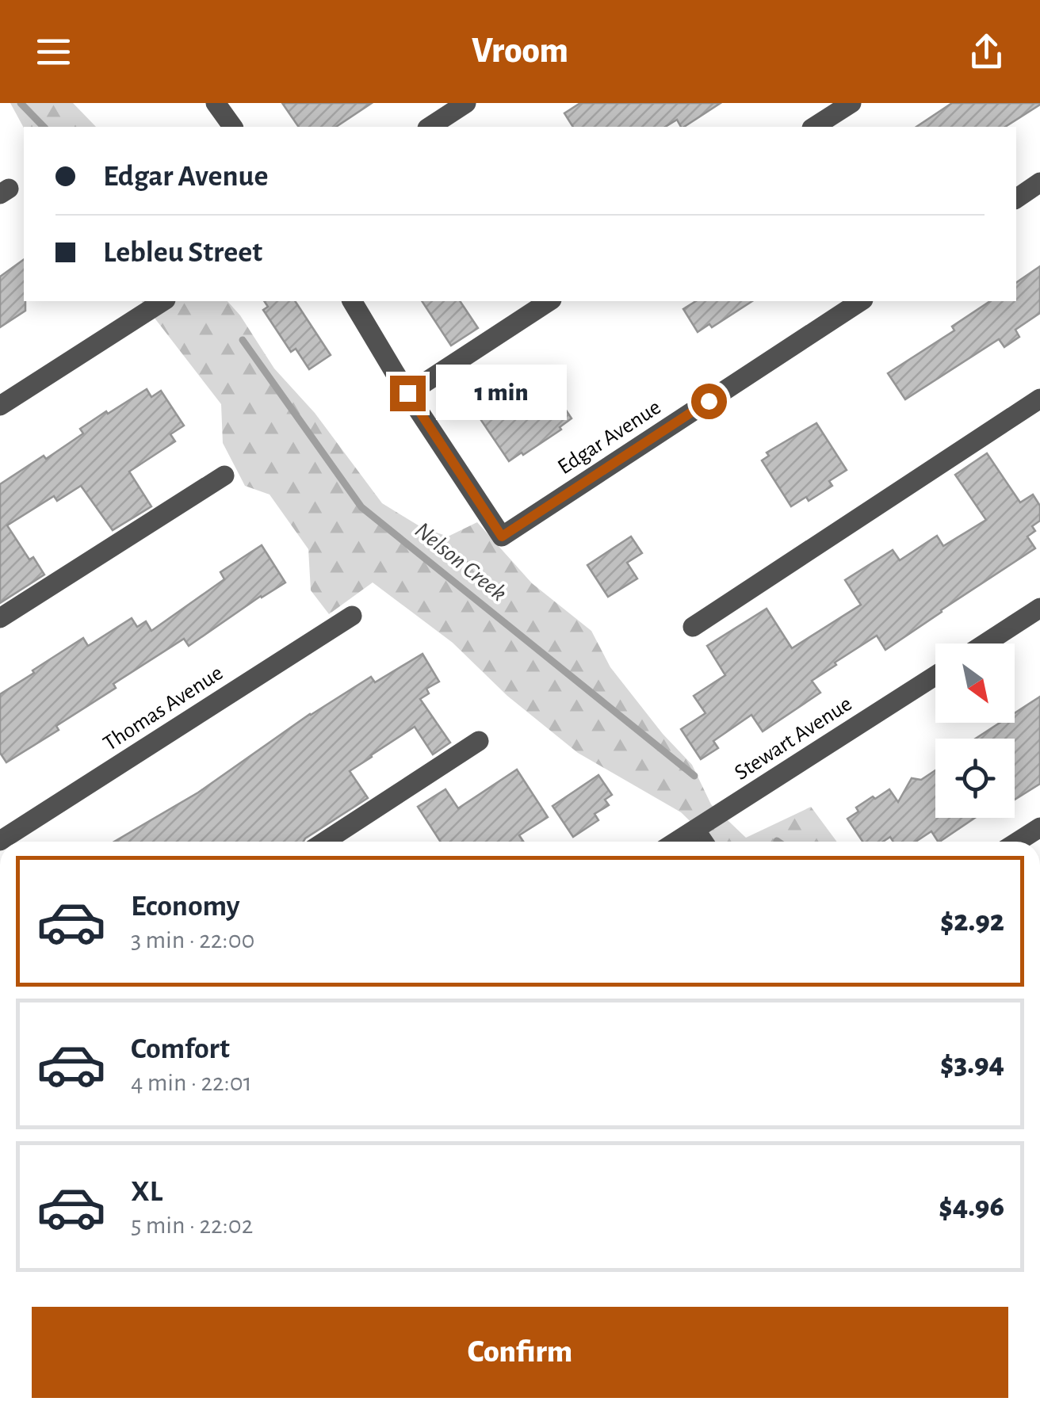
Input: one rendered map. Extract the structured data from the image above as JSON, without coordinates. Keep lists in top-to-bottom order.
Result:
{
  "streets": {
    "street": ["Edgar Avenue", "Thomas Avenue", "Stewart Avenue"]
  },
  "water": ["Nelson Creek"],
  "north": "bottom right",
  "page": {
    "header": "Vroom",
    "banner": ["Edgar Avenue", "Lebleu Street"],
    "bubble": "1 min",
    "list": [
      {
        "name": "Economy",
        "note": "3 min · 22:00",
        "value": "$2.92"
      },
      {
        "name": "Comfort",
        "note": "4 min · 22:01",
        "value": "$3.94"
      },
      {
        "name": "XL",
        "note": "5 min · 22:02",
        "value": "$4.96"
      }
    ],
    "buttons": "Confirm"
  }
}
